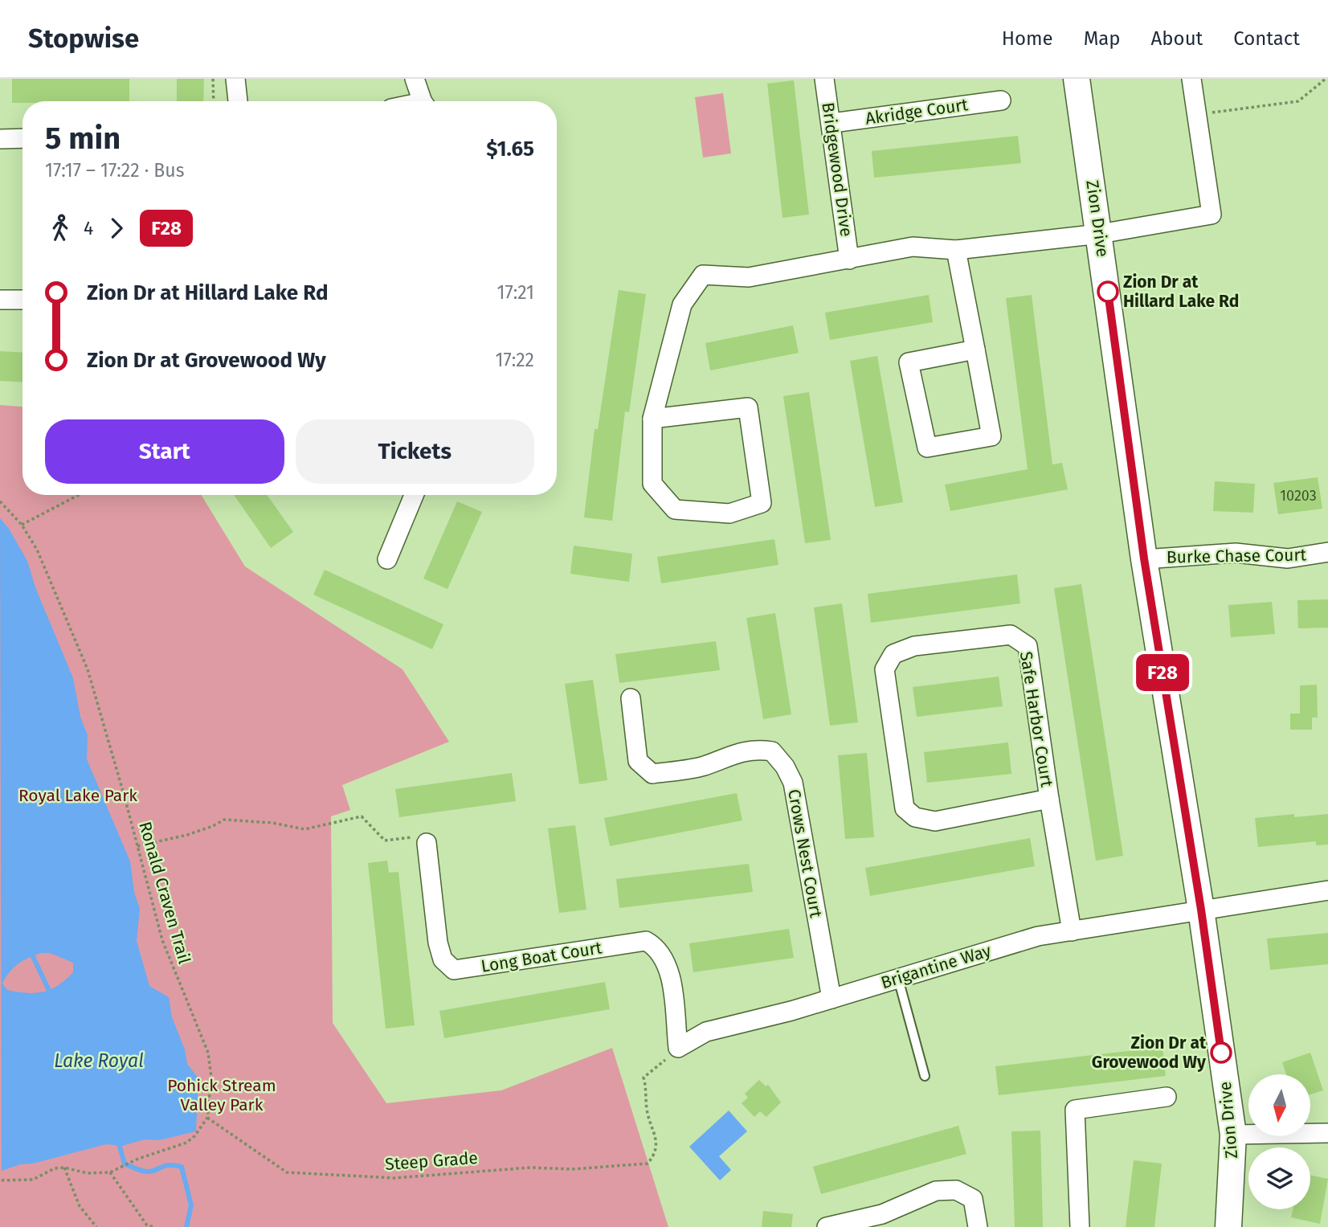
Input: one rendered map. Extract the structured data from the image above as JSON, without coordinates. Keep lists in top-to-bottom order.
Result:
{
  "streets": {
    "street": [
      "Akridge Court",
      "Bridgewood Drive",
      "Zion Drive",
      "Burke Chase Court",
      "Safe Harbor Court",
      "Crows Nest Court",
      "Long Boat Court",
      "Brigantine Way"
    ],
    "path": ["Ronald Craven Trail", "Steep Grade"]
  },
  "crossings": [
    ["Akridge Court", "Bridgewood Drive"],
    ["Zion Drive", "Burke Chase Court"],
    ["Zion Drive", "Brigantine Way"],
    ["Safe Harbor Court", "Brigantine Way"],
    ["Crows Nest Court", "Brigantine Way"],
    ["Ronald Craven Trail", "Steep Grade"],
    ["Long Boat Court", "Brigantine Way"],
    ["Long Boat Court", "Steep Grade"],
    ["Brigantine Way", "Steep Grade"]
  ],
  "water": ["Lake Royal"],
  "parks": ["Royal Lake Park", "Pohick Stream Valley Park"],
  "places": ["Zion Dr at Hillard Lake Rd", "Zion Dr at Grovewood Wy"],
  "lines": ["bus line F28"],
  "house_numbers": ["10203"],
  "north": "bottom",
  "page": {
    "header": "Stopwise",
    "nav": [
      "Home",
      "Map",
      "About",
      "Contact"
    ],
    "on_map": "F28",
    "heading": ["5 min", "17:17 – 17:22 · Bus", "$1.65"],
    "legs": ["4", "F28"],
    "list": [
      {
        "name": "Zion Dr at Hillard Lake Rd",
        "value": "17:21"
      },
      {
        "name": "Zion Dr at Grovewood Wy",
        "value": "17:22"
      }
    ],
    "buttons": ["Start", "Tickets"]
  }
}
